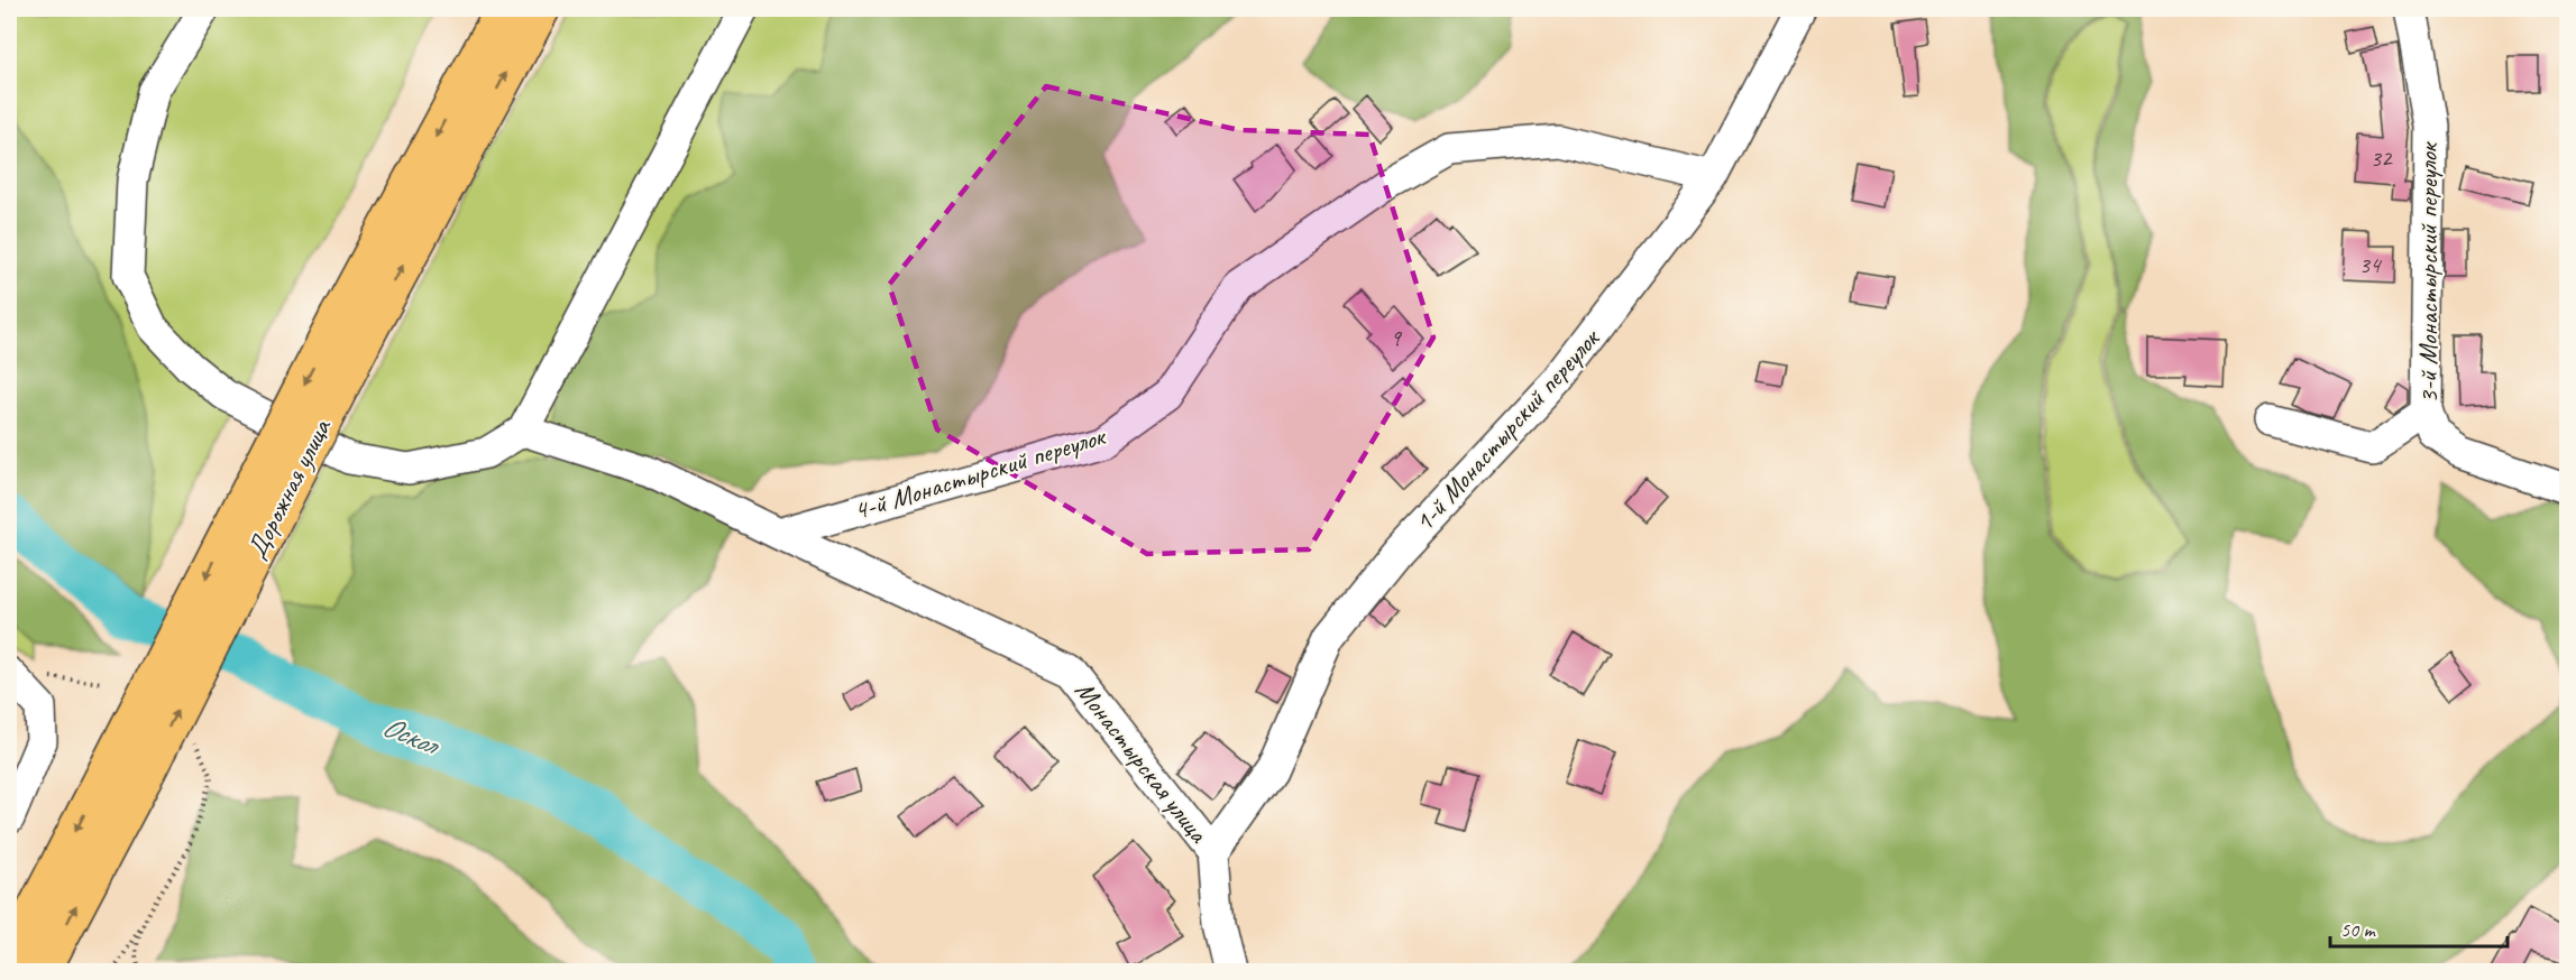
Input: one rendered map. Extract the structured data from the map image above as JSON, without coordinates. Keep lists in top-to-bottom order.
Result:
{
  "streets": {
    "main road": ["Дорожная улица"],
    "lane": [
      "3-й Монастырский переулок",
      "1-й Монастырский переулок",
      "4-й Монастырский переулок",
      "Монастырская улица"
    ]
  },
  "crossings": [
    ["1-й Монастырский переулок", "4-й Монастырский переулок"],
    ["1-й Монастырский переулок", "Монастырская улица"],
    ["4-й Монастырский переулок", "Монастырская улица"]
  ],
  "water": ["Оскол"],
  "house_numbers": ["32", "34", "9"],
  "scale_bar": "50 m"
}
